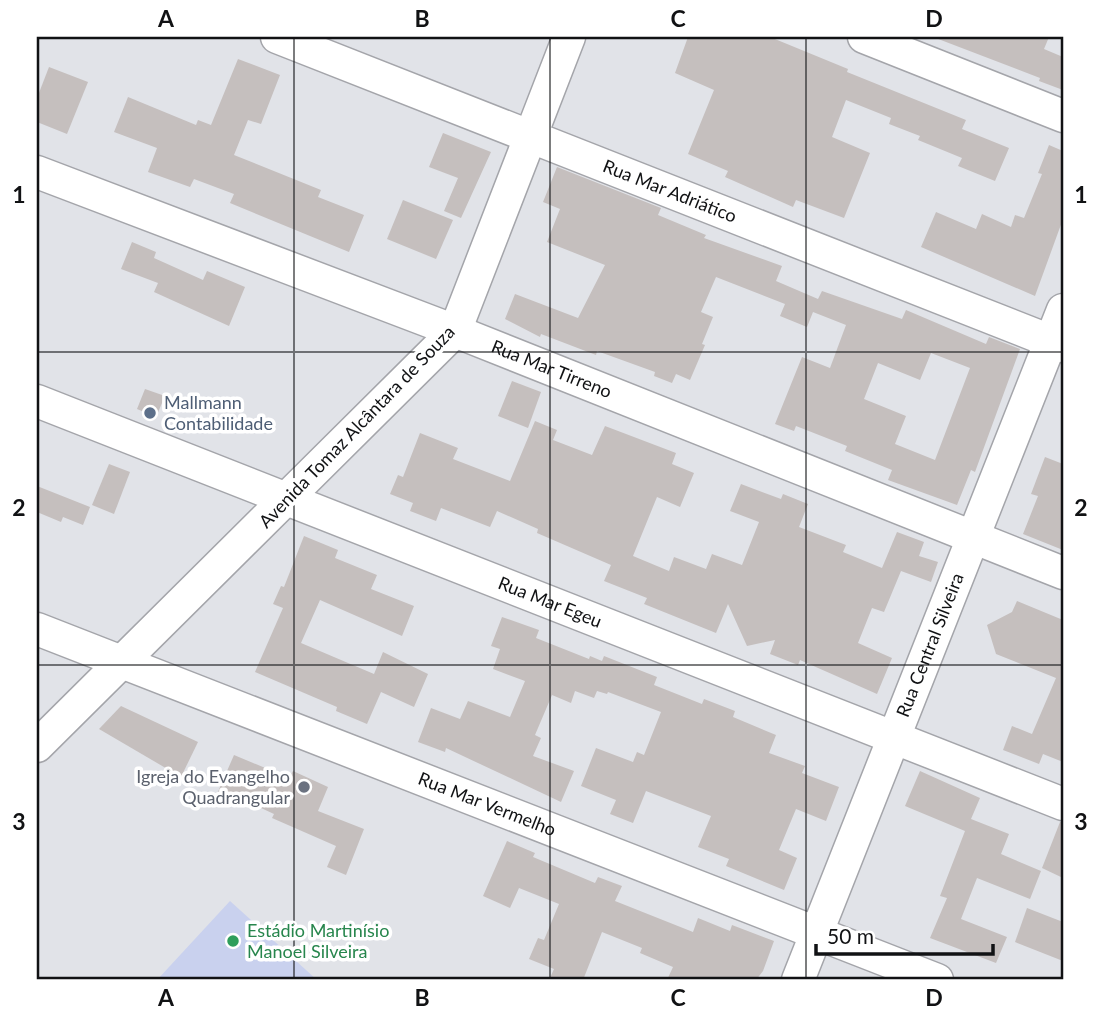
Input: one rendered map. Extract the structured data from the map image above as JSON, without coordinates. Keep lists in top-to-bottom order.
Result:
{
  "streets": {
    "street": [
      "Rua Mar Adriático",
      "Rua Mar Tirreno",
      "Avenida Tomaz Alcântara de Souza",
      "Rua Mar Egeu",
      "Rua Central Silveira",
      "Rua Mar Vermelho"
    ]
  },
  "crossings": [
    ["Rua Mar Adriático", "Avenida Tomaz Alcântara de Souza"],
    ["Rua Mar Adriático", "Rua Central Silveira"],
    ["Rua Mar Tirreno", "Avenida Tomaz Alcântara de Souza"],
    ["Rua Mar Tirreno", "Rua Central Silveira"],
    ["Avenida Tomaz Alcântara de Souza", "Rua Mar Egeu"],
    ["Avenida Tomaz Alcântara de Souza", "Rua Mar Vermelho"],
    ["Rua Mar Egeu", "Rua Central Silveira"],
    ["Rua Central Silveira", "Rua Mar Vermelho"]
  ],
  "places": ["Mallmann Contabilidade", "Igreja do Evangelho Quadrangular", "Estádio Martinísio Manoel Silveira"],
  "scale_bar": "50 m",
  "grid": {
    "columns": [
      "A",
      "B",
      "C",
      "D"
    ],
    "rows": ["1", "2", "3"]
  }
}
